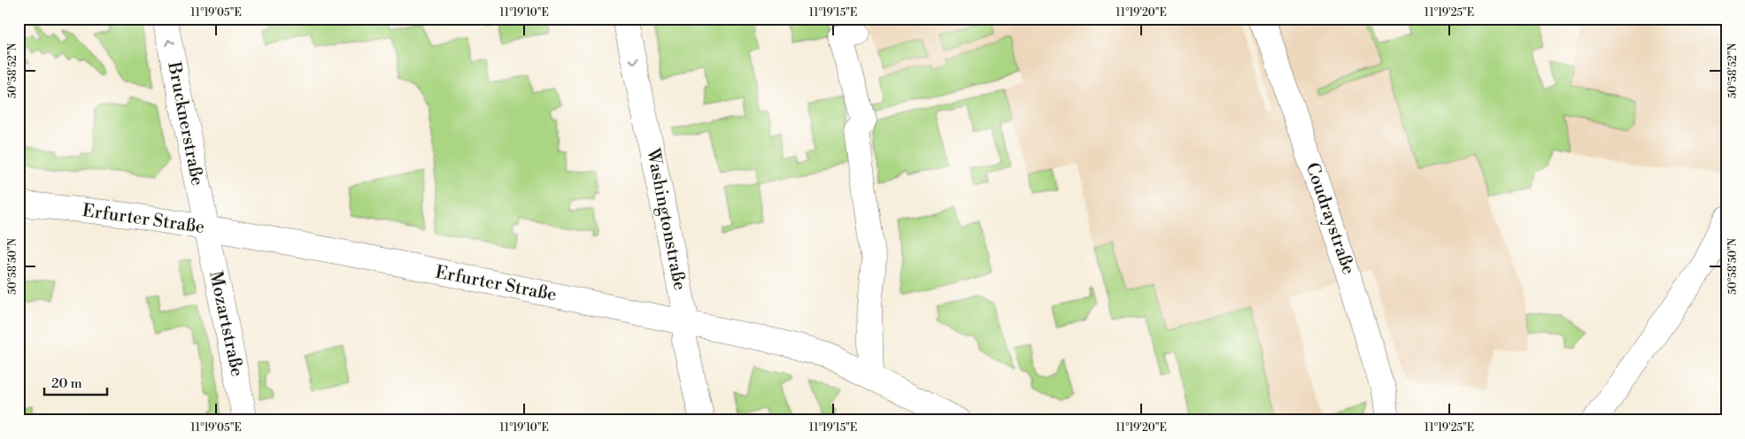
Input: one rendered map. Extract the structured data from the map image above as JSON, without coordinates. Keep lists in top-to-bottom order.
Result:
{
  "streets": {
    "street": [
      "Brucknerstraße",
      "Coudraystraße",
      "Erfurter Straße",
      "Washingtonstraße",
      "Mozartstraße"
    ]
  },
  "crossings": [
    ["Brucknerstraße", "Erfurter Straße"],
    ["Brucknerstraße", "Mozartstraße"],
    ["Erfurter Straße", "Washingtonstraße"],
    ["Erfurter Straße", "Mozartstraße"]
  ],
  "one_way": ["Brucknerstraße"],
  "scale_bar": "20 m",
  "coordinates": [
    "11°19'05\"E",
    "11°19'10\"E",
    "11°19'15\"E",
    "11°19'20\"E",
    "11°19'25\"E",
    "50°58'52\"N",
    "50°58'50\"N"
  ]
}
